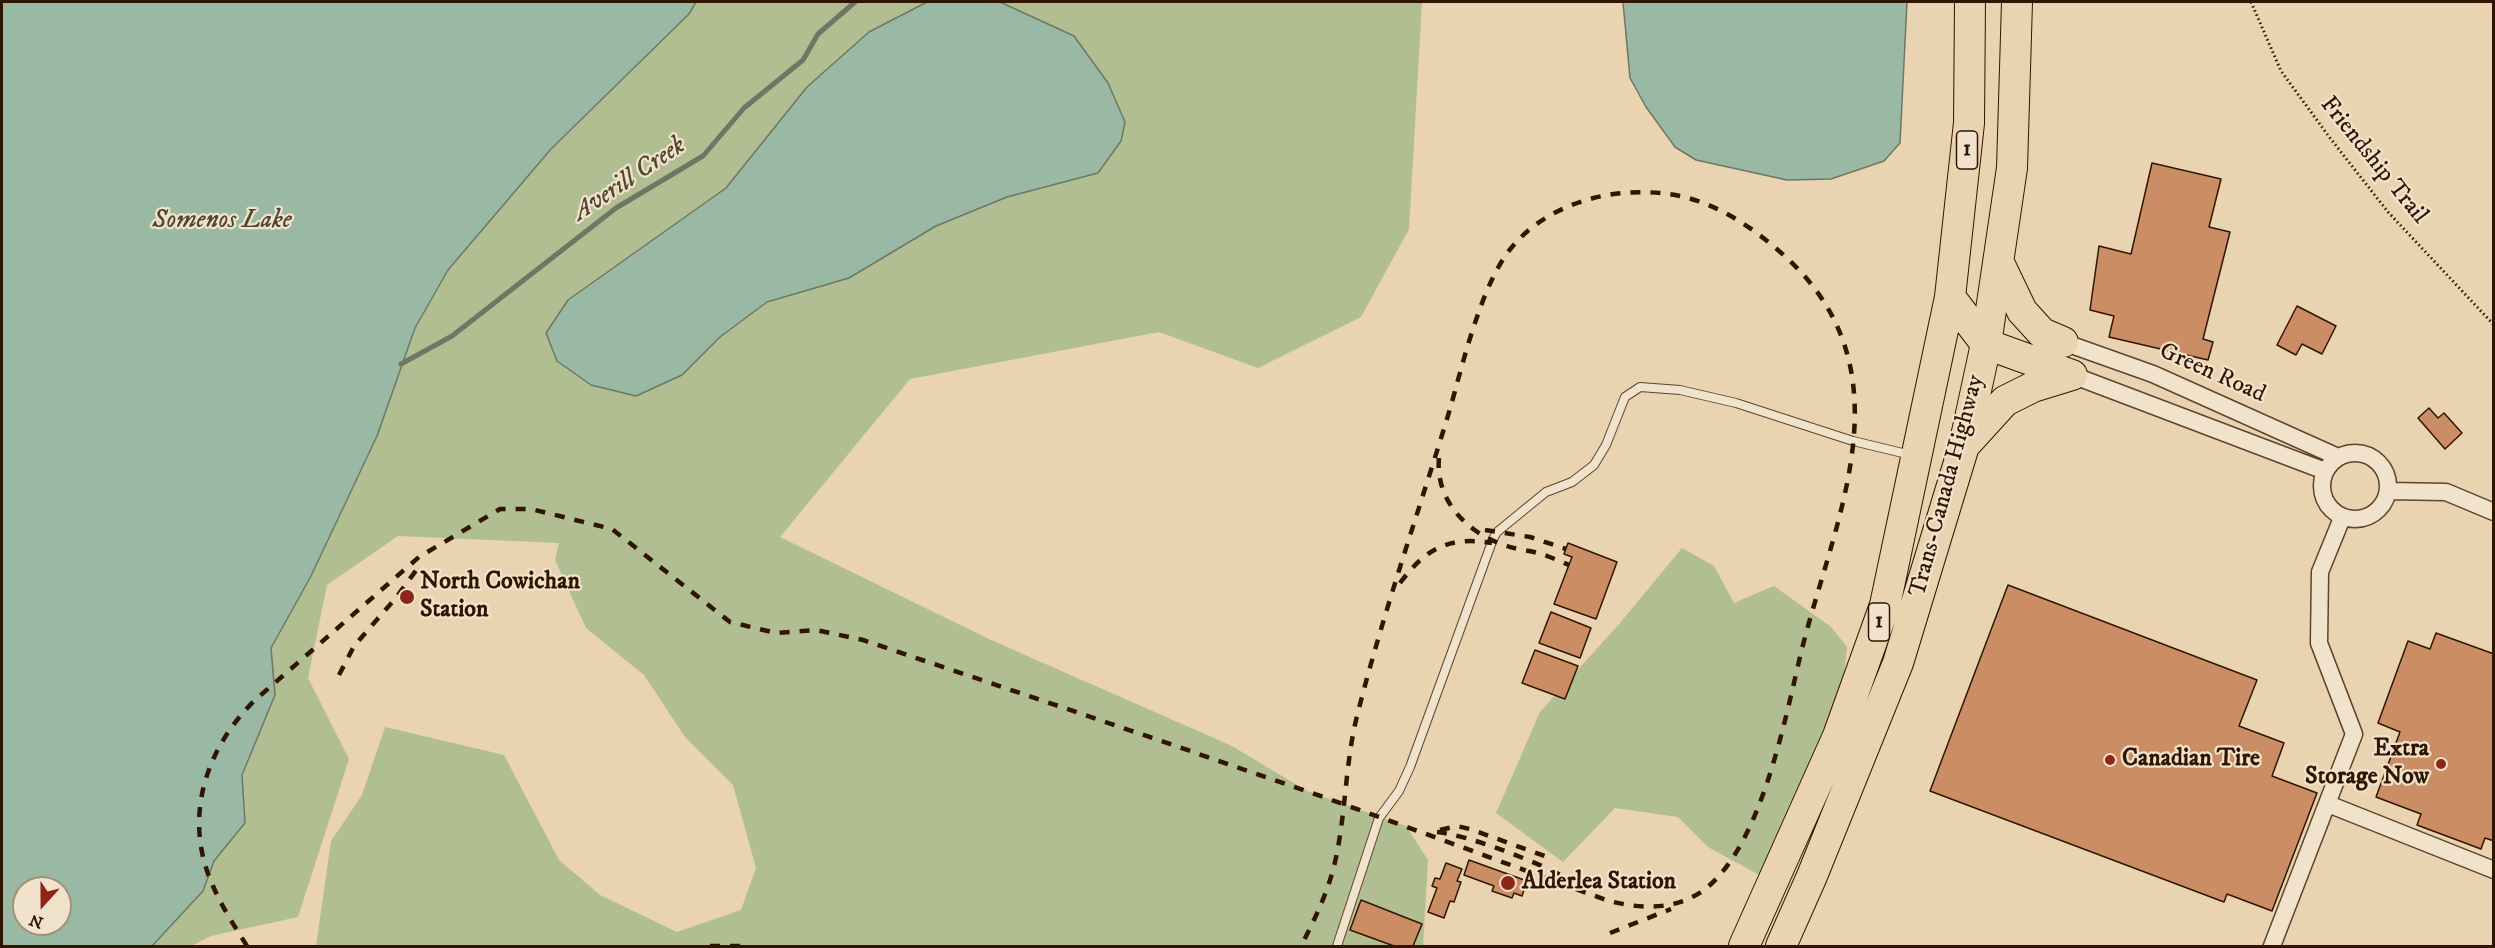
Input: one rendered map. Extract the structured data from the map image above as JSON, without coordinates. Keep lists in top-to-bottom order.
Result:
{
  "streets": {
    "highway": ["1", "Trans-Canada Highway"],
    "street": ["Green Road"],
    "path": ["Friendship Trail"]
  },
  "water": ["Averill Creek", "Somenos Lake"],
  "places": [
    "North Cowichan Station",
    "Canadian Tire",
    "Extra Storage Now",
    "Alderlea Station"
  ],
  "north": "bottom"
}
